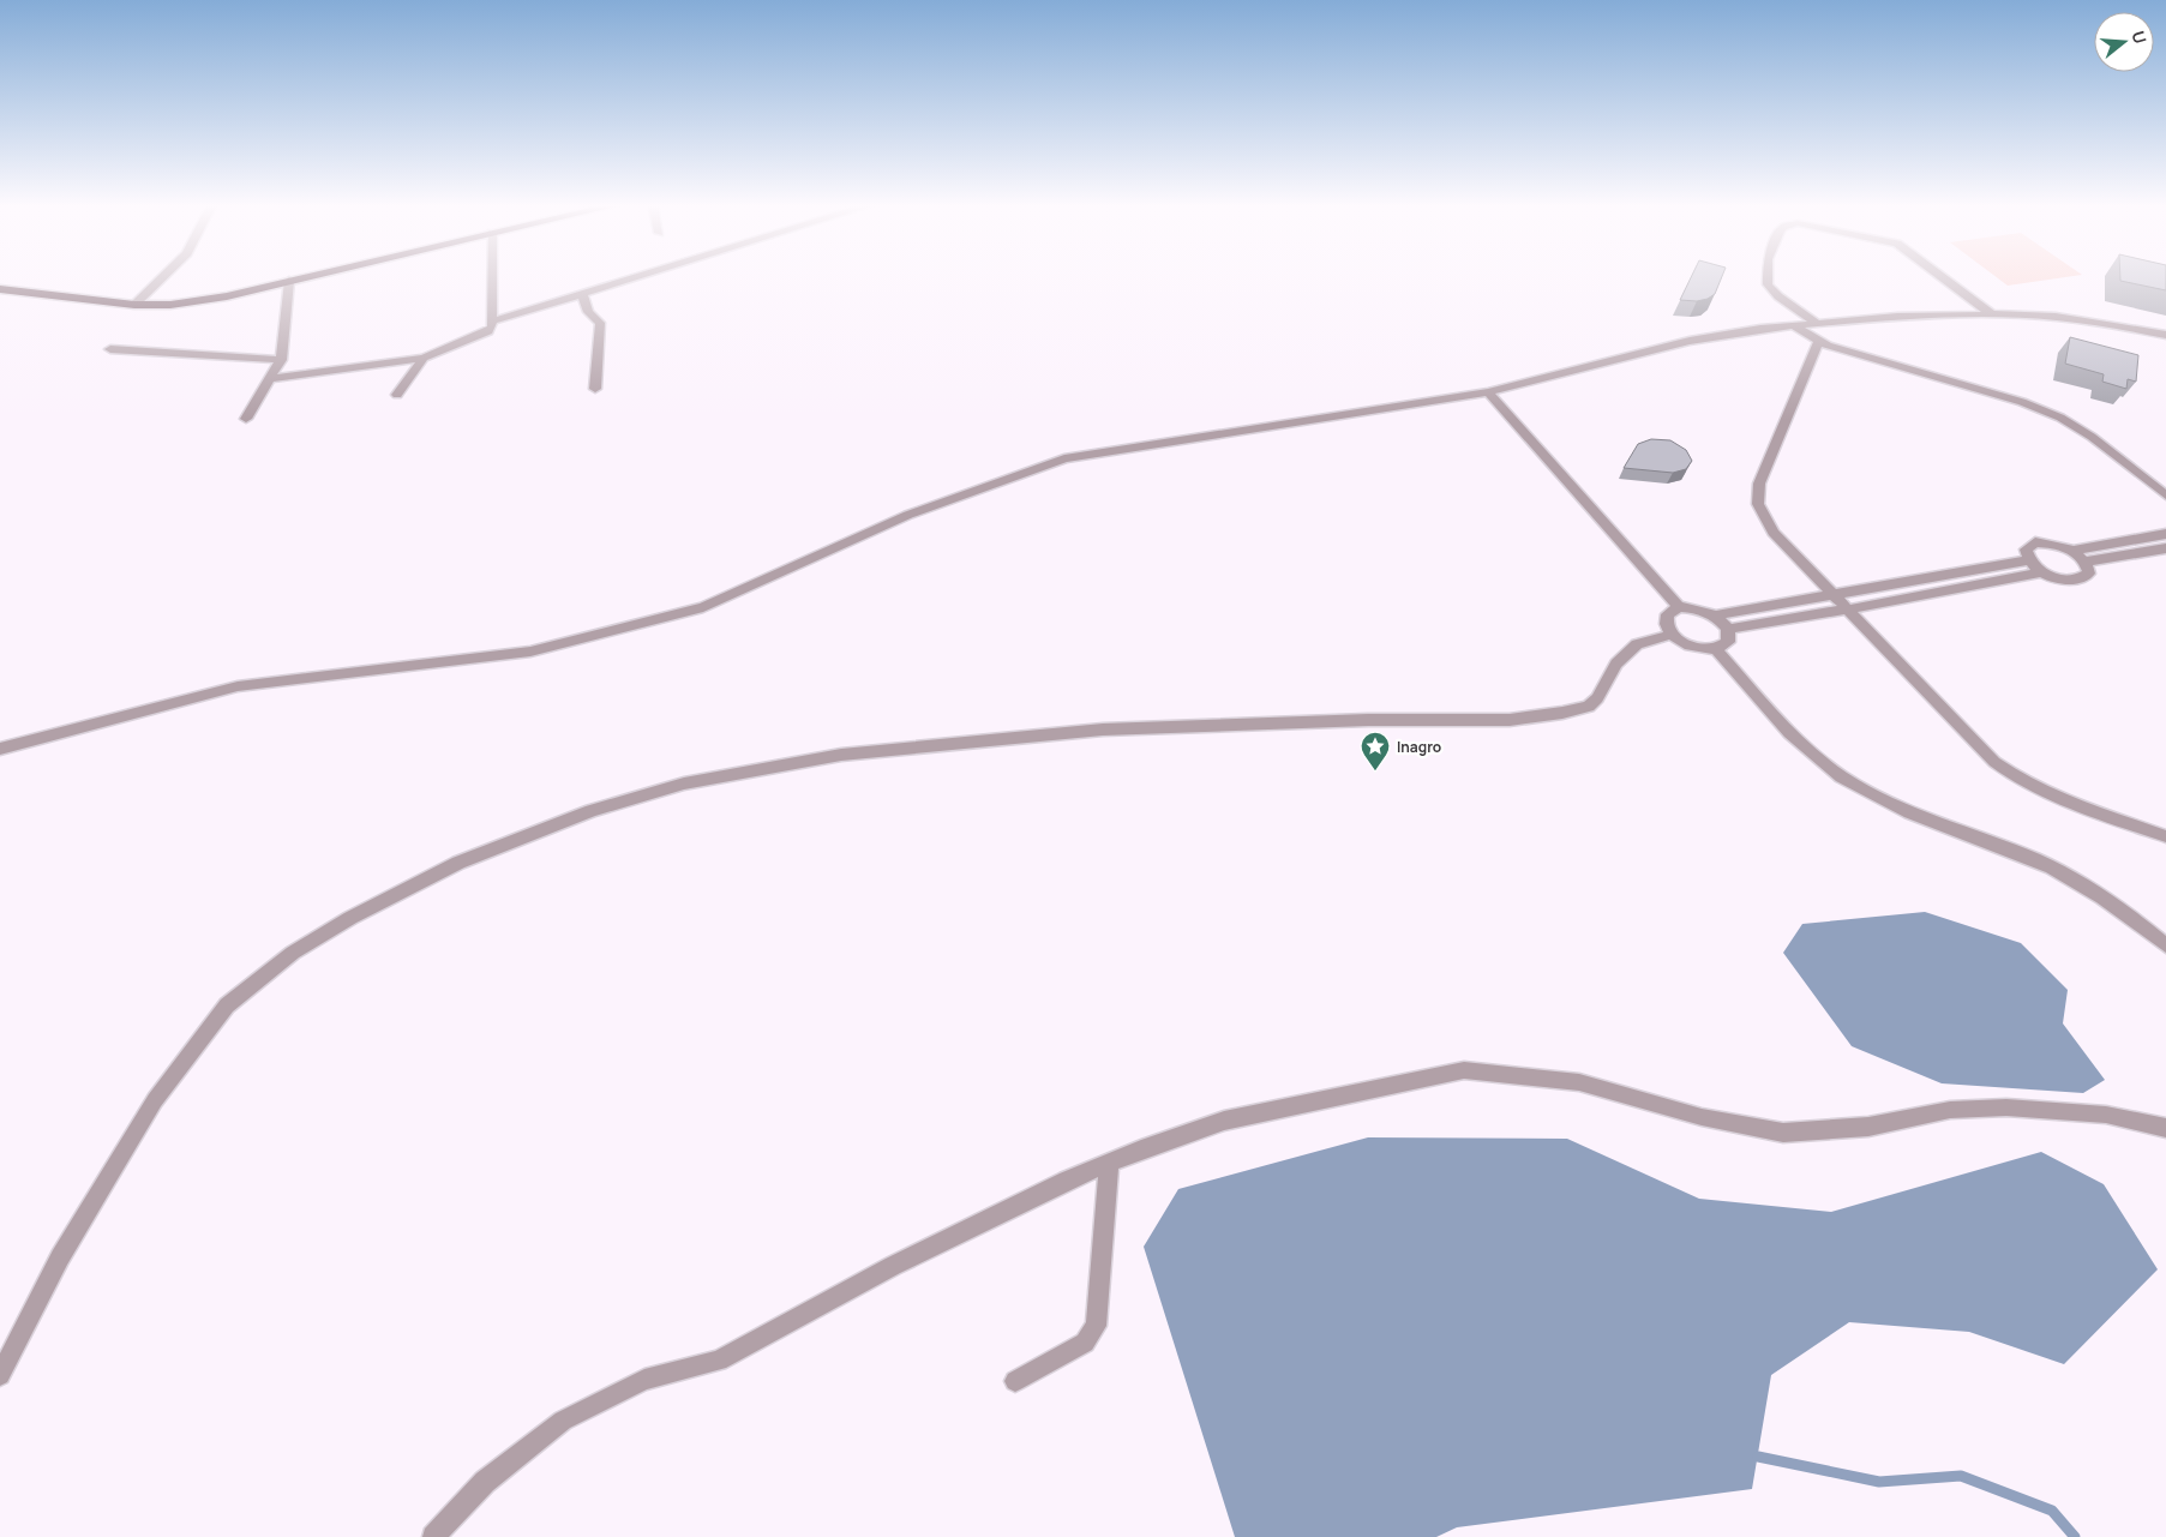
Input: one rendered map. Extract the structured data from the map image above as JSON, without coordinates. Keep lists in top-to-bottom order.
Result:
{
  "places": {
    "place": ["Inagro"]
  },
  "north": "right"
}
